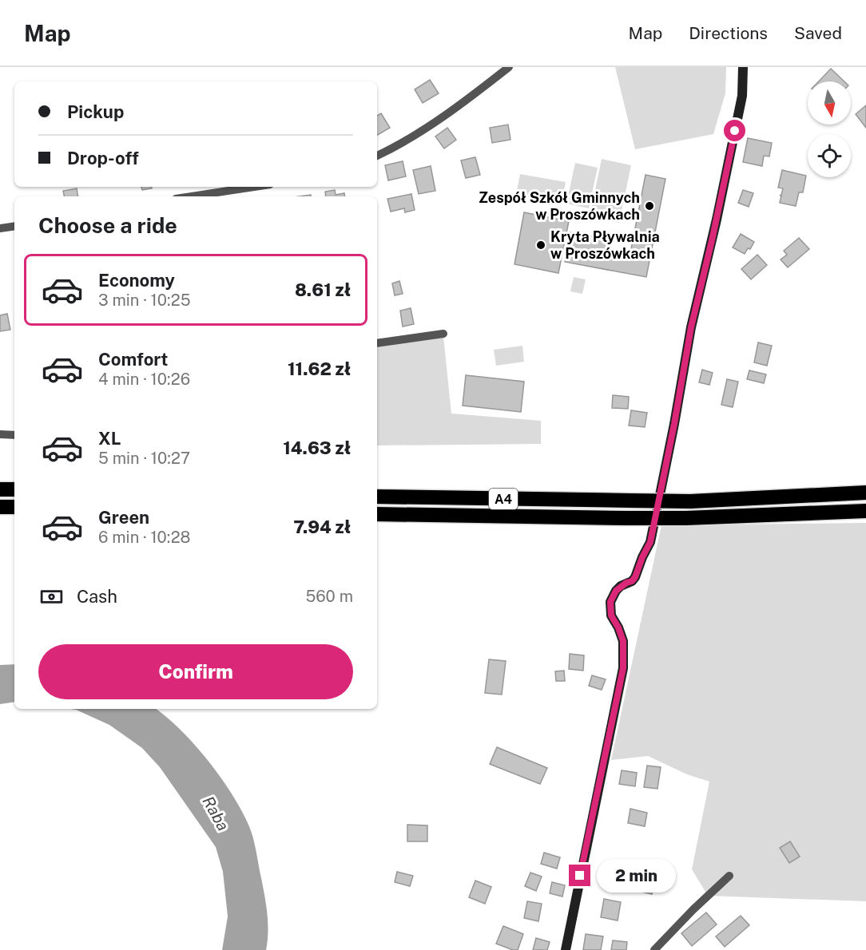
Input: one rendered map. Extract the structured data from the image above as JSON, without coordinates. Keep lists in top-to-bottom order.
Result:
{
  "streets": {
    "highway": ["A4"]
  },
  "water": ["Raba"],
  "places": ["Zespół Szkół Gminnych w Proszówkach", "Kryta Pływalnia w Proszówkach"],
  "north": "bottom",
  "page": {
    "header": "Map",
    "nav": ["Map", "Directions", "Saved"],
    "banner": ["Pickup", "Drop-off"],
    "heading": "Choose a ride",
    "list": [
      {
        "name": "Economy",
        "note": "3 min · 10:25",
        "value": "8.61 zł"
      },
      {
        "name": "Comfort",
        "note": "4 min · 10:26",
        "value": "11.62 zł"
      },
      {
        "name": "XL",
        "note": "5 min · 10:27",
        "value": "14.63 zł"
      },
      {
        "name": "Green",
        "note": "6 min · 10:28",
        "value": "7.94 zł"
      }
    ],
    "pay": ["Cash", "560 m"],
    "buttons": "Confirm",
    "bubble": "2 min"
  }
}
